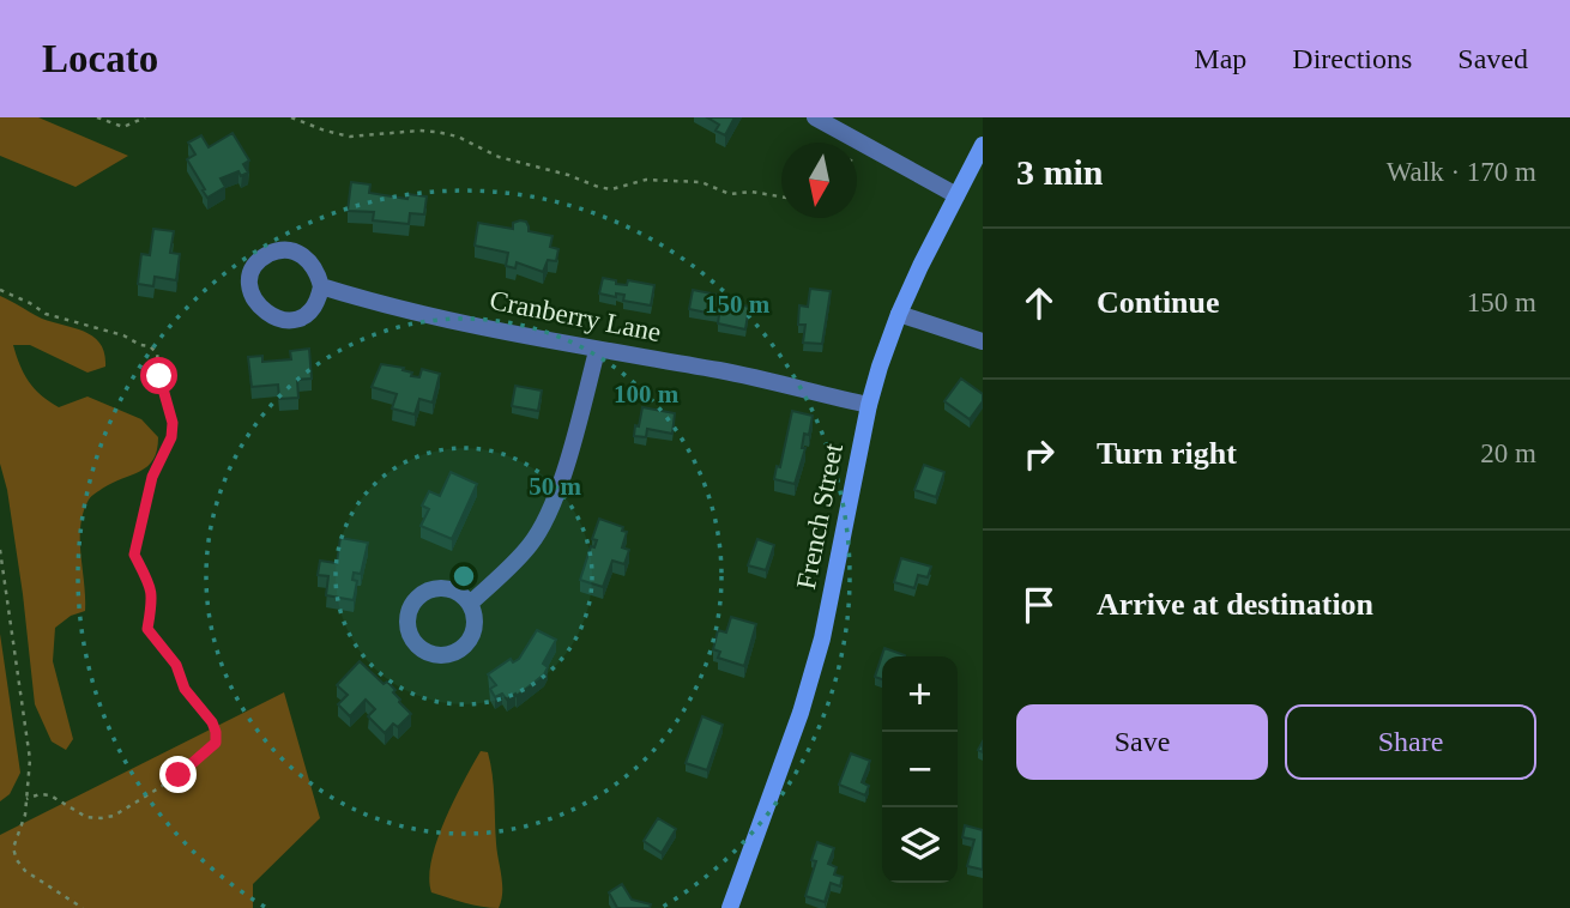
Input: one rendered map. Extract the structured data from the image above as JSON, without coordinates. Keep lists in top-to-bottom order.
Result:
{
  "streets": {
    "street": ["Cranberry Lane", "French Street"]
  },
  "crossings": [
    ["Cranberry Lane", "French Street"]
  ],
  "north": "bottom",
  "page": {
    "header": "Locato",
    "nav": ["Map", "Directions", "Saved"],
    "heading": ["3 min", "Walk · 170 m"],
    "list": [
      ["Continue", "150 m"],
      ["Turn right", "20 m"],
      "Arrive at destination"
    ],
    "map_buttons": ["+", "−"],
    "buttons": ["Save", "Share"]
  },
  "rings": ["150 m", "100 m", "50 m"]
}
